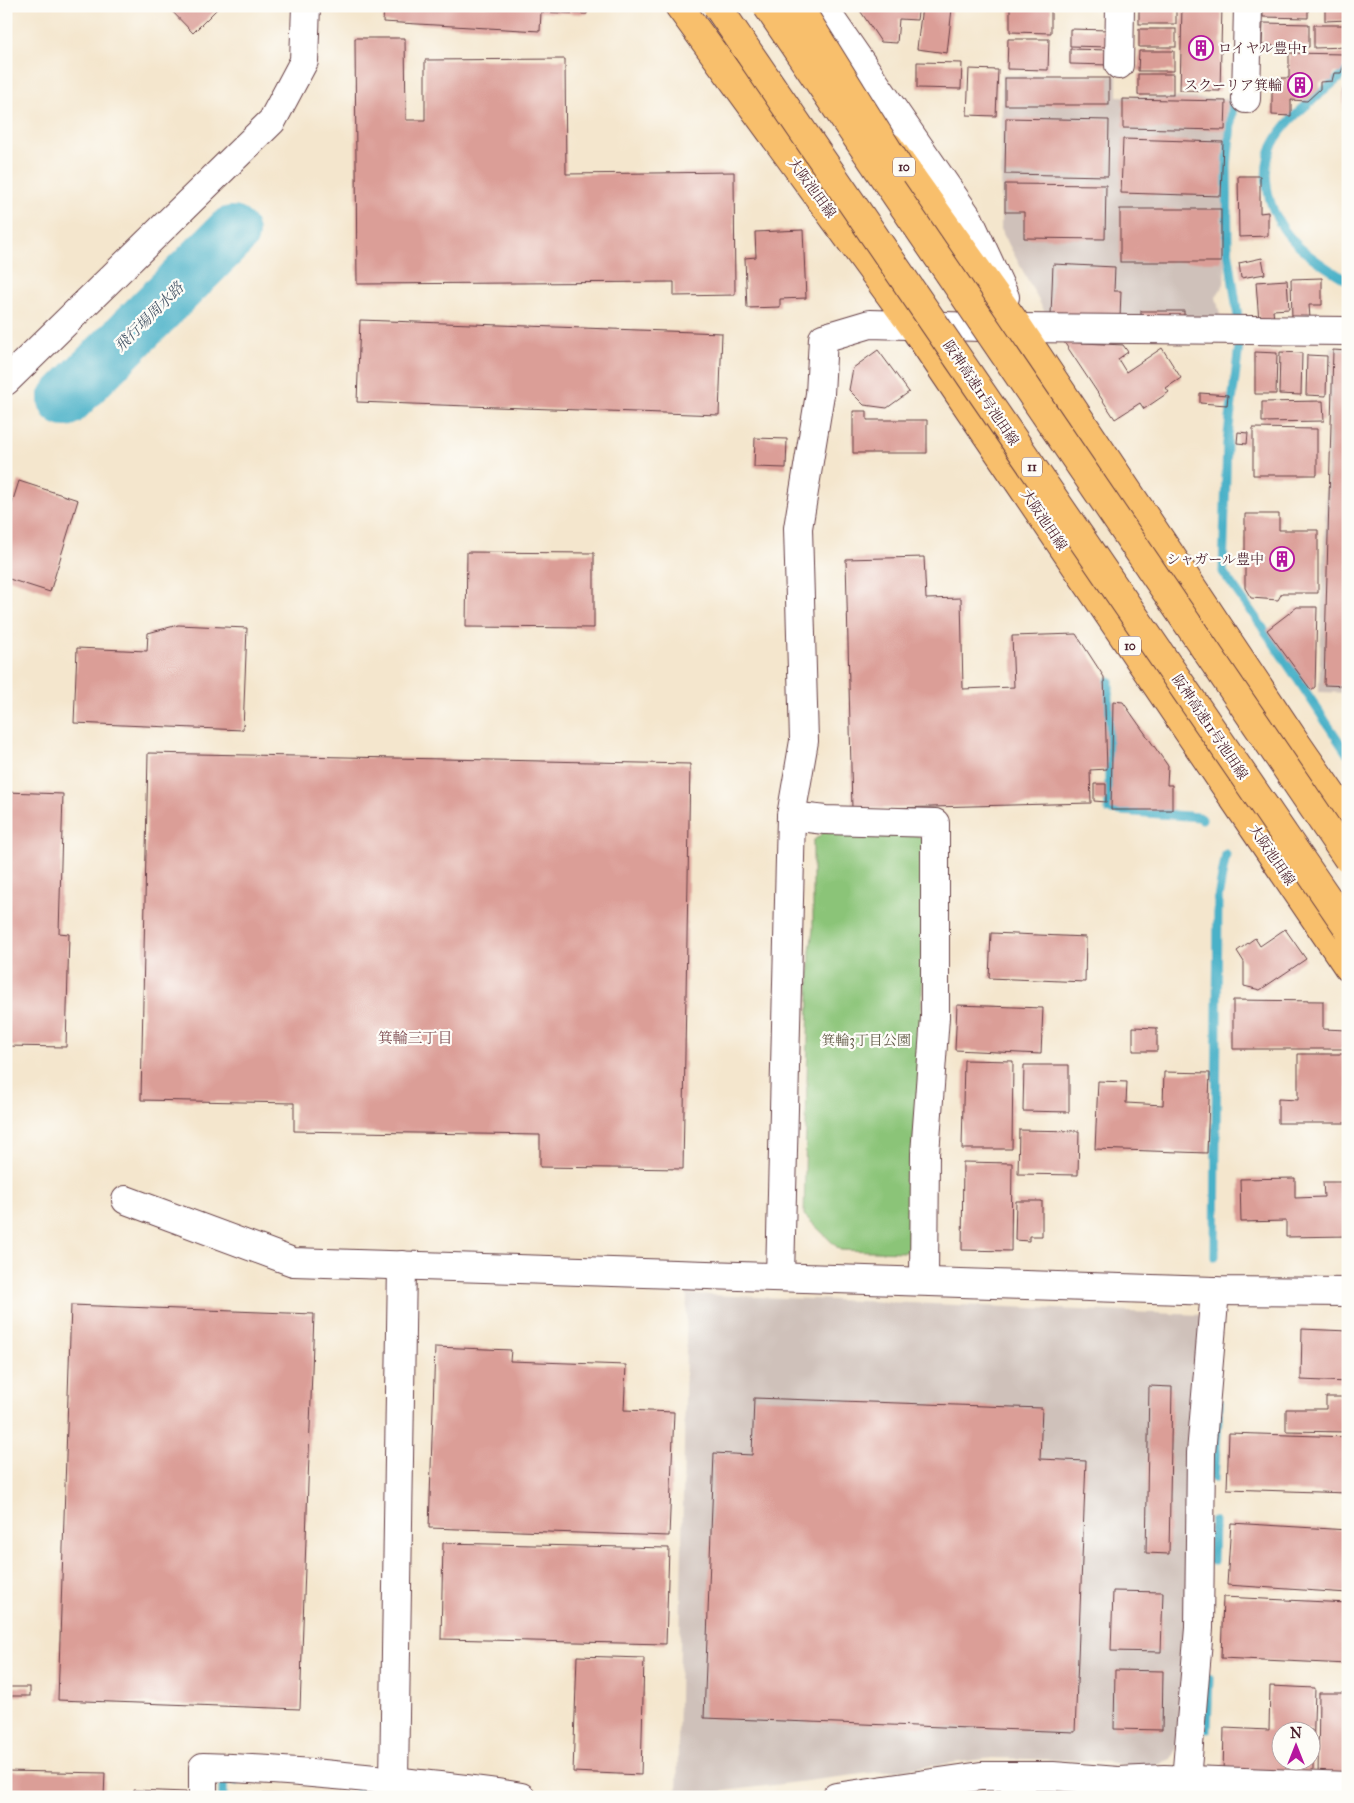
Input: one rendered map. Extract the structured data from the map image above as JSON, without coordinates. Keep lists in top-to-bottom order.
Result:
{
  "streets": {
    "main road": [
      "10",
      "大阪池田線",
      "阪神高速11号池田線",
      "11"
    ]
  },
  "districts": ["箕輪三丁目"],
  "water": ["飛行場周水路"],
  "parks": ["箕輪3丁目公園"],
  "places": {
    "building": ["ロイヤル豊中1", "スクーリア箕輪", "シャガール豊中"]
  },
  "north": "top"
}
